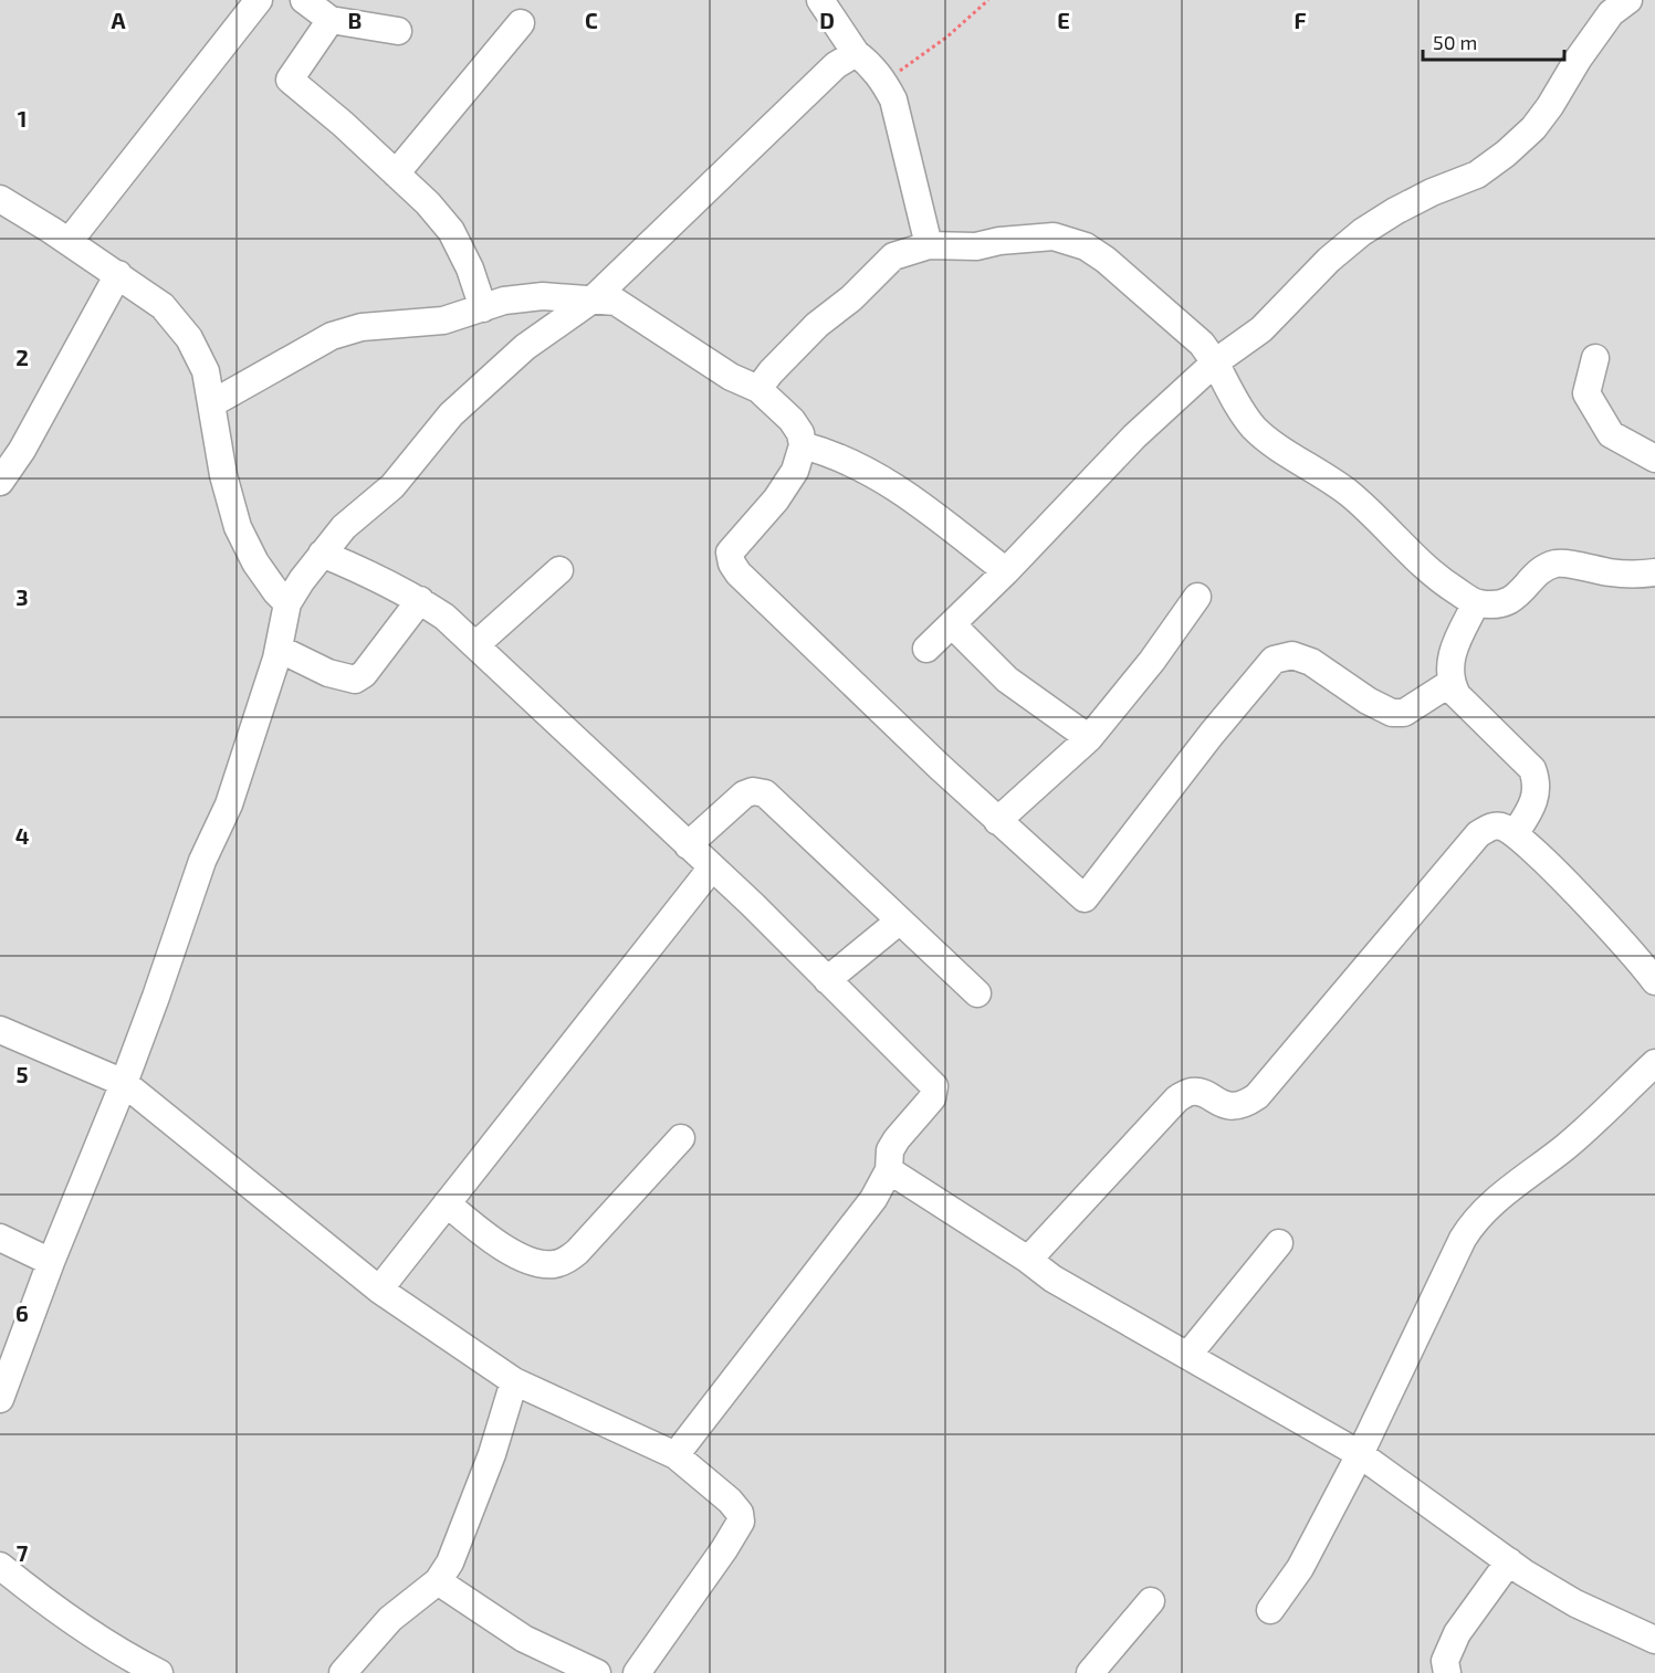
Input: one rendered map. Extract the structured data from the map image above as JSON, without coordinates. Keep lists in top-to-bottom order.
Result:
{
  "scale_bar": "50 m",
  "grid": {
    "columns": [
      "A",
      "B",
      "C",
      "D",
      "E",
      "F"
    ],
    "rows": [
      "1",
      "2",
      "3",
      "4",
      "5",
      "6",
      "7"
    ]
  }
}
